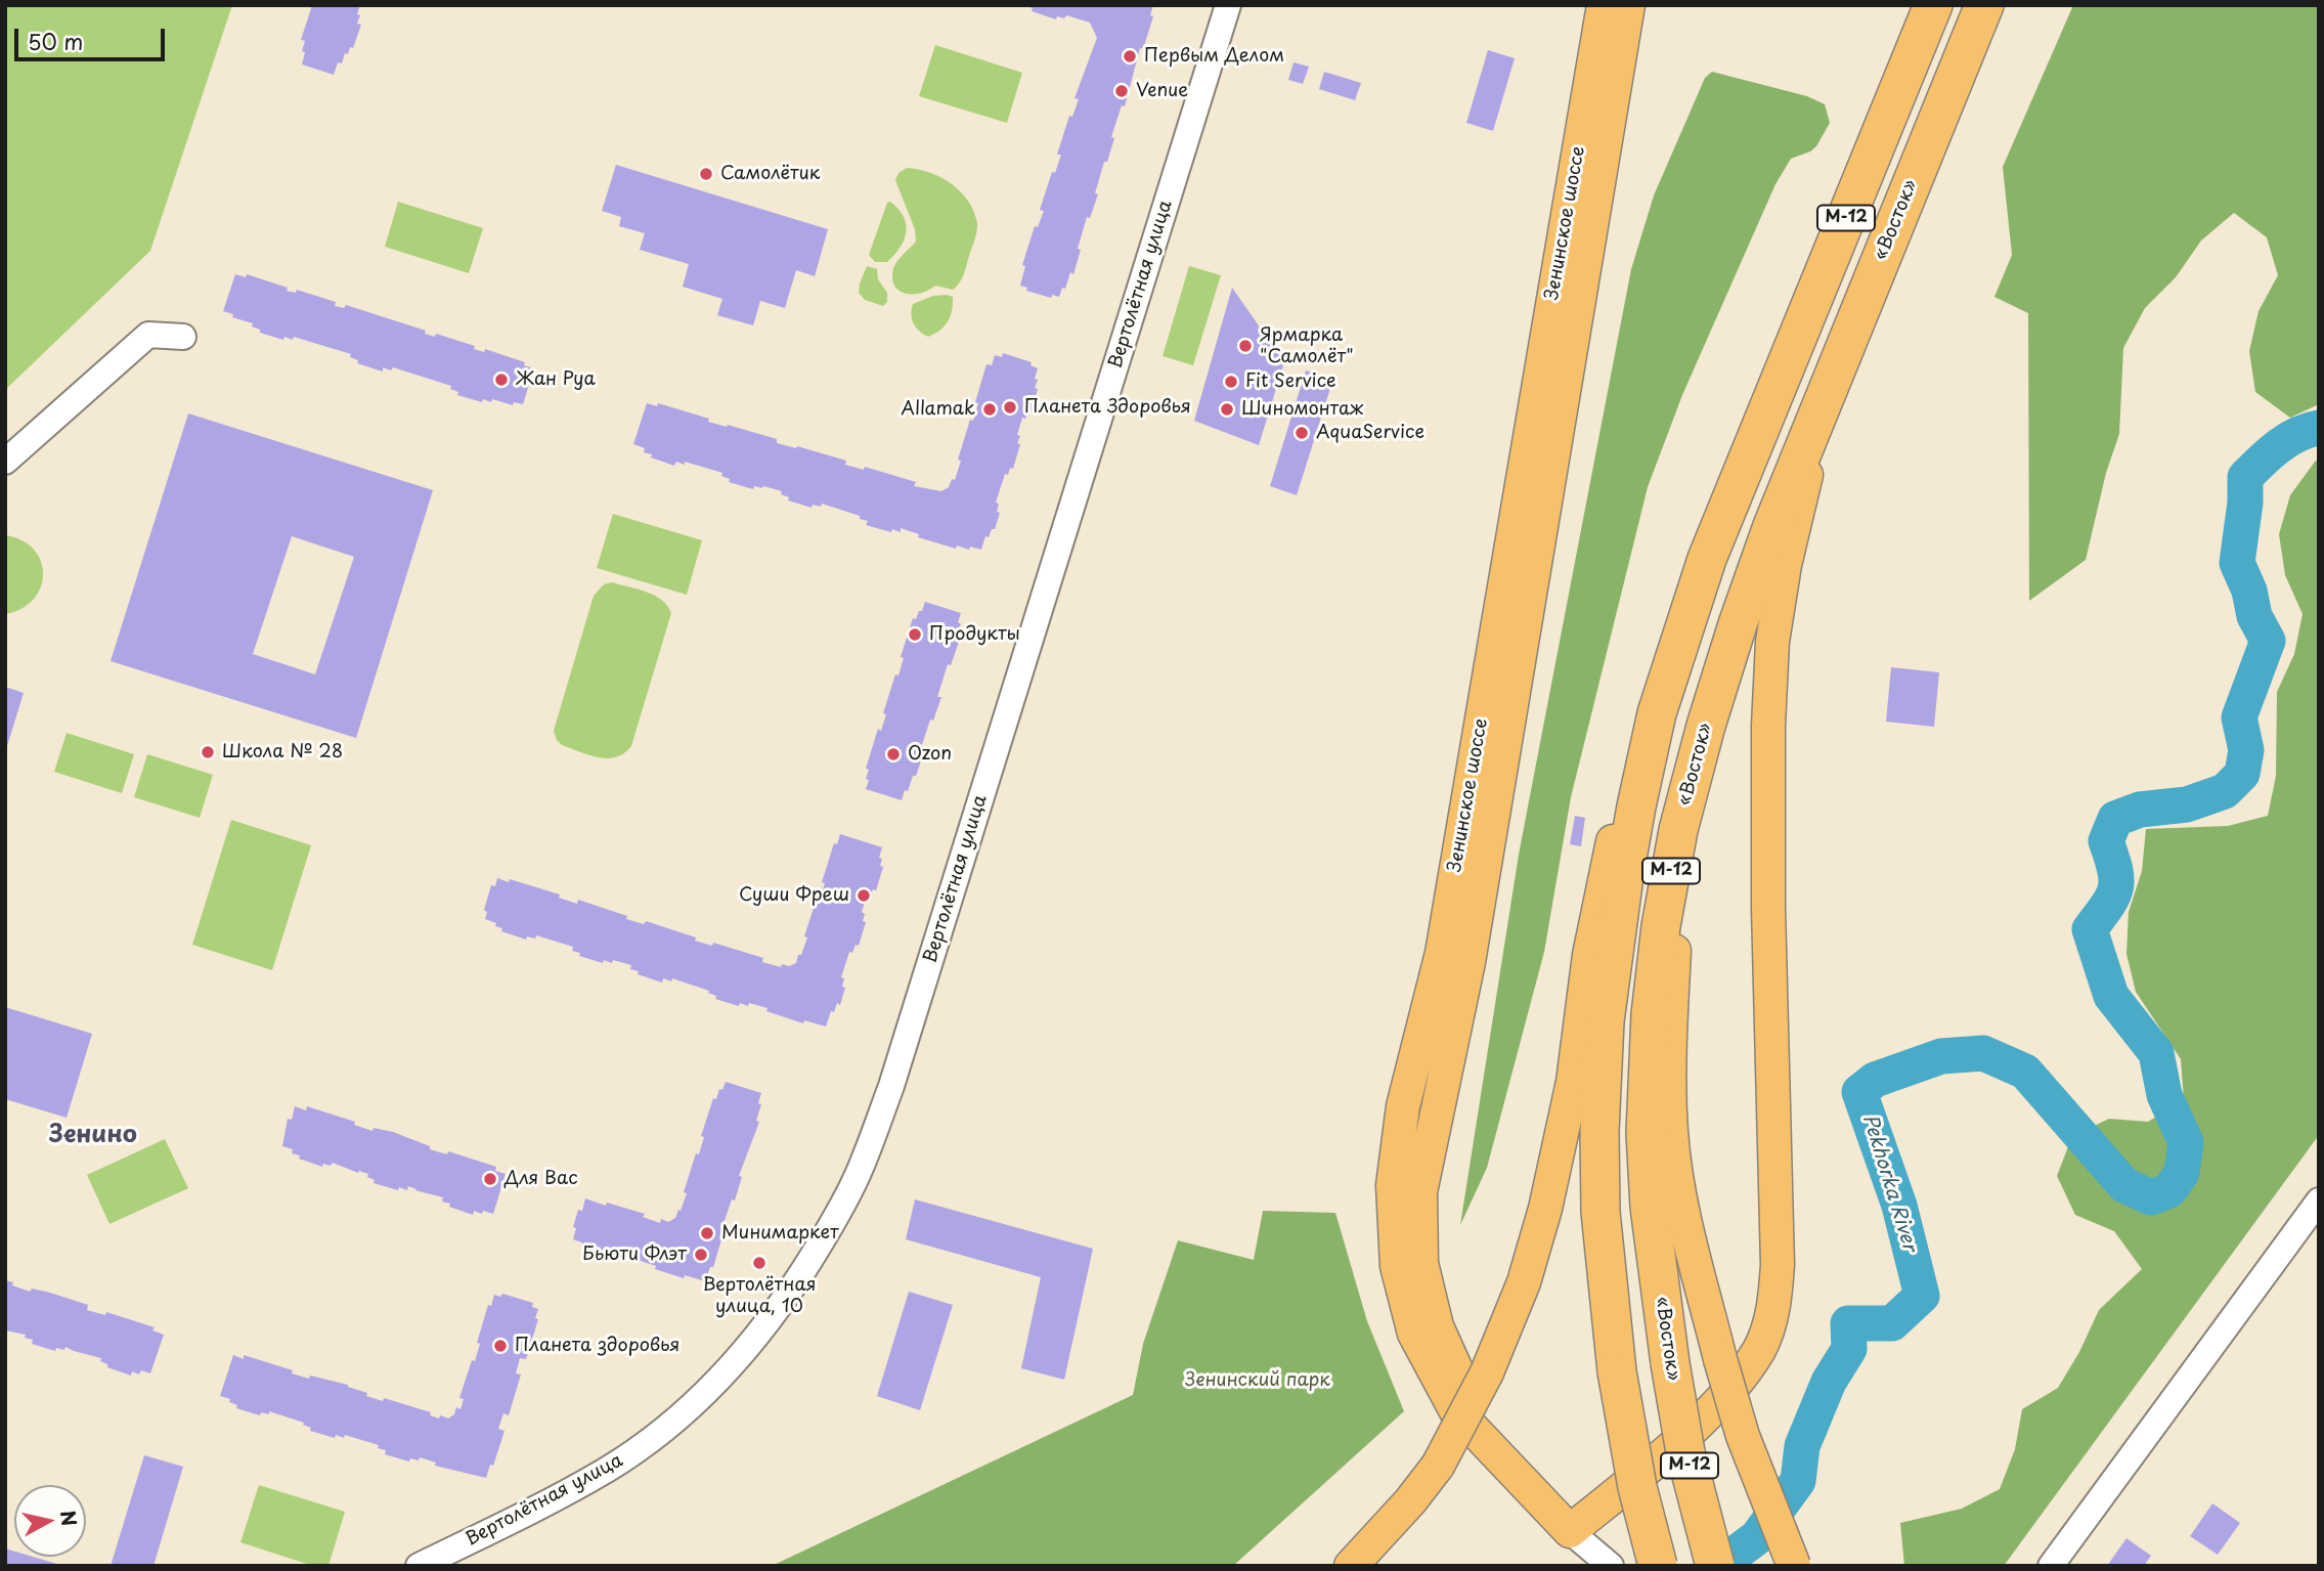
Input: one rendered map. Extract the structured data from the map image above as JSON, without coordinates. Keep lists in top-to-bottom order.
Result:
{
  "streets": {
    "highway": ["М-12", "«Восток»"],
    "main road": ["Зенинское шоссе"],
    "street": ["Вертолётная улица"]
  },
  "districts": ["Зенино"],
  "water": ["Pekhorka River"],
  "parks": ["Зенинский парк"],
  "places": [
    "Первым Делом",
    "Venue",
    "Самолётик",
    "Ярмарка \"Самолёт\"",
    "Жан Руа",
    "Fit Service",
    "Планета Здоровья",
    "Allamak",
    "Шиномонтаж",
    "AquaService",
    "Продукты",
    "Школа № 28",
    "Ozon",
    "Суши Фреш",
    "Для Вас",
    "Минимаркет",
    "Бьюти Флэт",
    "Вертолётная улица, 10",
    "Планета здоровья"
  ],
  "scale_bar": "50 m",
  "north": "right"
}
